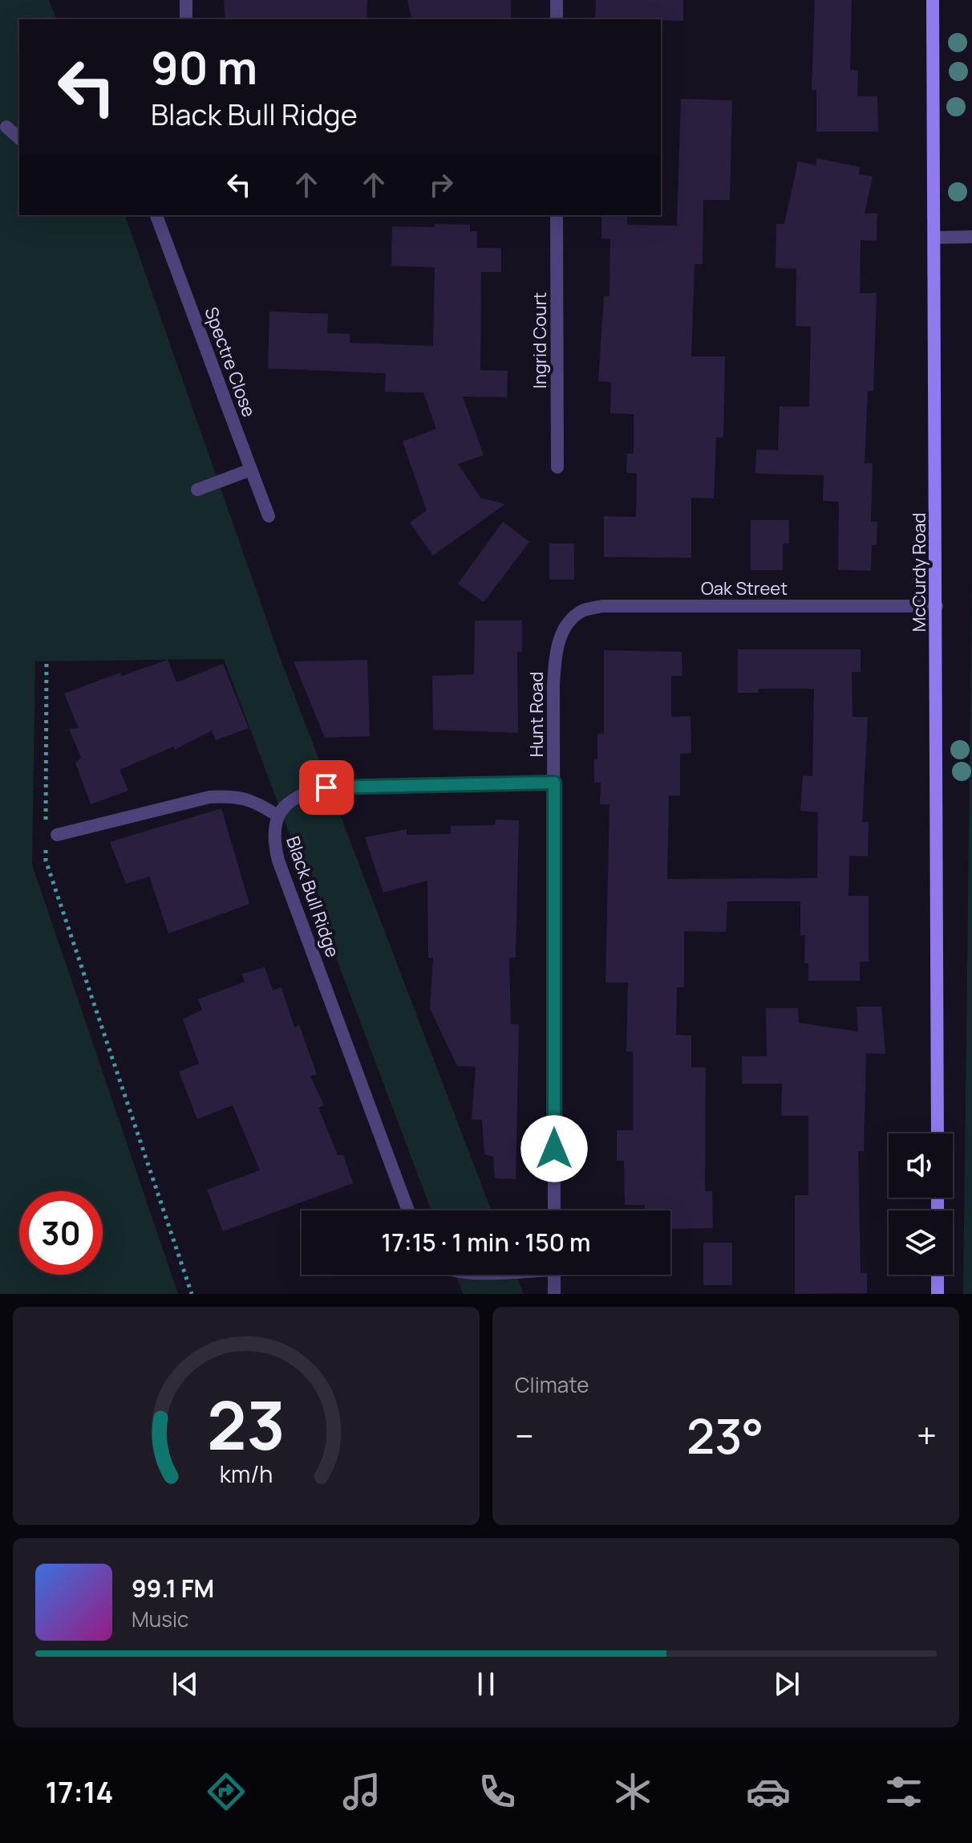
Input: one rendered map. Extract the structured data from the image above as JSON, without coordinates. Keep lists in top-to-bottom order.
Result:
{
  "streets": {
    "main road": ["McCurdy Road"],
    "street": [
      "Ingrid Court",
      "Spectre Close",
      "Oak Street",
      "Hunt Road",
      "Black Bull Ridge"
    ]
  },
  "crossings": [
    ["McCurdy Road", "Oak Street"],
    ["Oak Street", "Hunt Road"],
    ["Hunt Road", "Black Bull Ridge"]
  ],
  "page": {
    "turn": ["90 m", "Black Bull Ridge"],
    "limit": "30",
    "trip": "17:15 · 1 min · 150 m",
    "tile": "Climate",
    "heat": ["−", "23°", "+"],
    "song": ["99.1 FM", "Music"],
    "tabs": "17:14",
    "gauge": ["23", "km/h"]
  }
}
